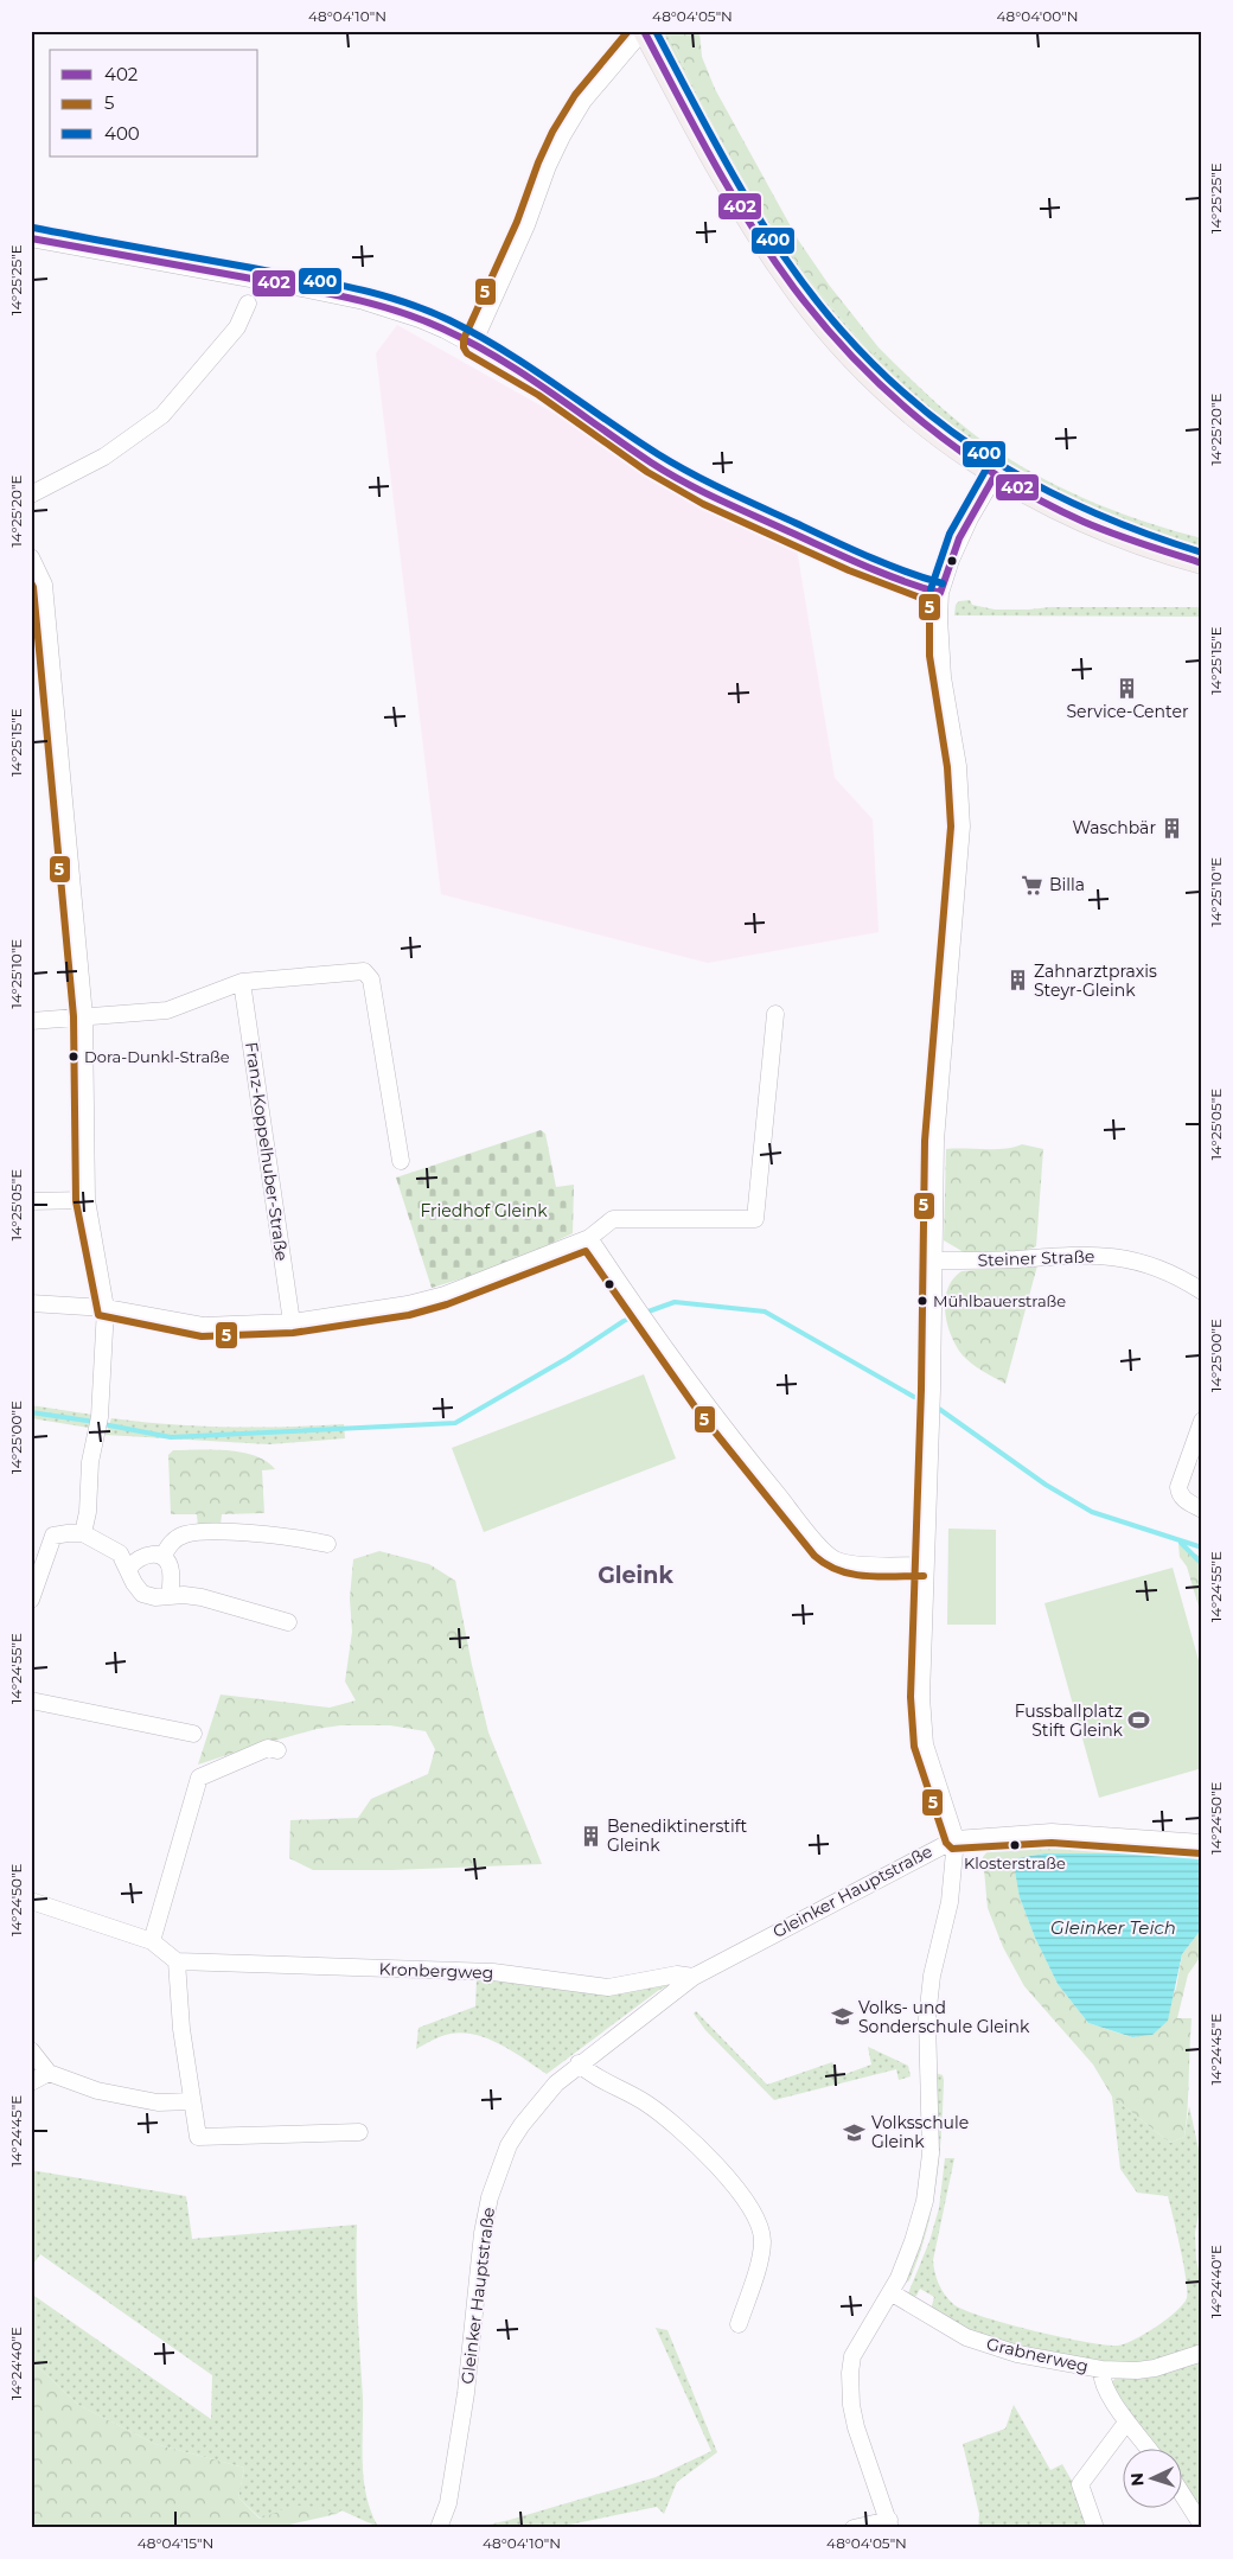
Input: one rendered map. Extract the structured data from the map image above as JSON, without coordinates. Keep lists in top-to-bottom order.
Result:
{
  "streets": {
    "street": [
      "Franz-Koppelhuber-Straße",
      "Steiner Straße",
      "Gleinker Hauptstraße",
      "Kronbergweg",
      "Grabnerweg"
    ]
  },
  "crossings": [
    ["Gleinker Hauptstraße", "Kronbergweg"]
  ],
  "districts": ["Gleink"],
  "water": ["Gleinker Teich"],
  "parks": ["Friedhof Gleink"],
  "places": {
    "building": [
      "Service-Center",
      "Waschbär",
      "Zahnarztpraxis Steyr-Gleink",
      "Benediktinerstift Gleink"
    ],
    "supermarket": ["Billa"],
    "other": ["Dora-Dunkl-Straße", "Mühlbauerstraße", "Klosterstraße"],
    "sports": ["Fussballplatz Stift Gleink"],
    "school or university": ["Volks- und Sonderschule Gleink", "Volksschule Gleink"]
  },
  "lines": ["transit line 402", "transit line 5", "transit line 400"],
  "legend": ["402", "5", "400"],
  "north": "left",
  "coordinates": [
    "48°04'10\"N",
    "48°04'05\"N",
    "48°04'00\"N",
    "14°25'25\"E",
    "14°25'20\"E",
    "14°25'15\"E",
    "14°25'10\"E",
    "14°25'05\"E",
    "14°25'00\"E",
    "14°24'55\"E",
    "14°24'50\"E",
    "14°24'45\"E",
    "14°24'40\"E",
    "48°04'15\"N"
  ]
}
